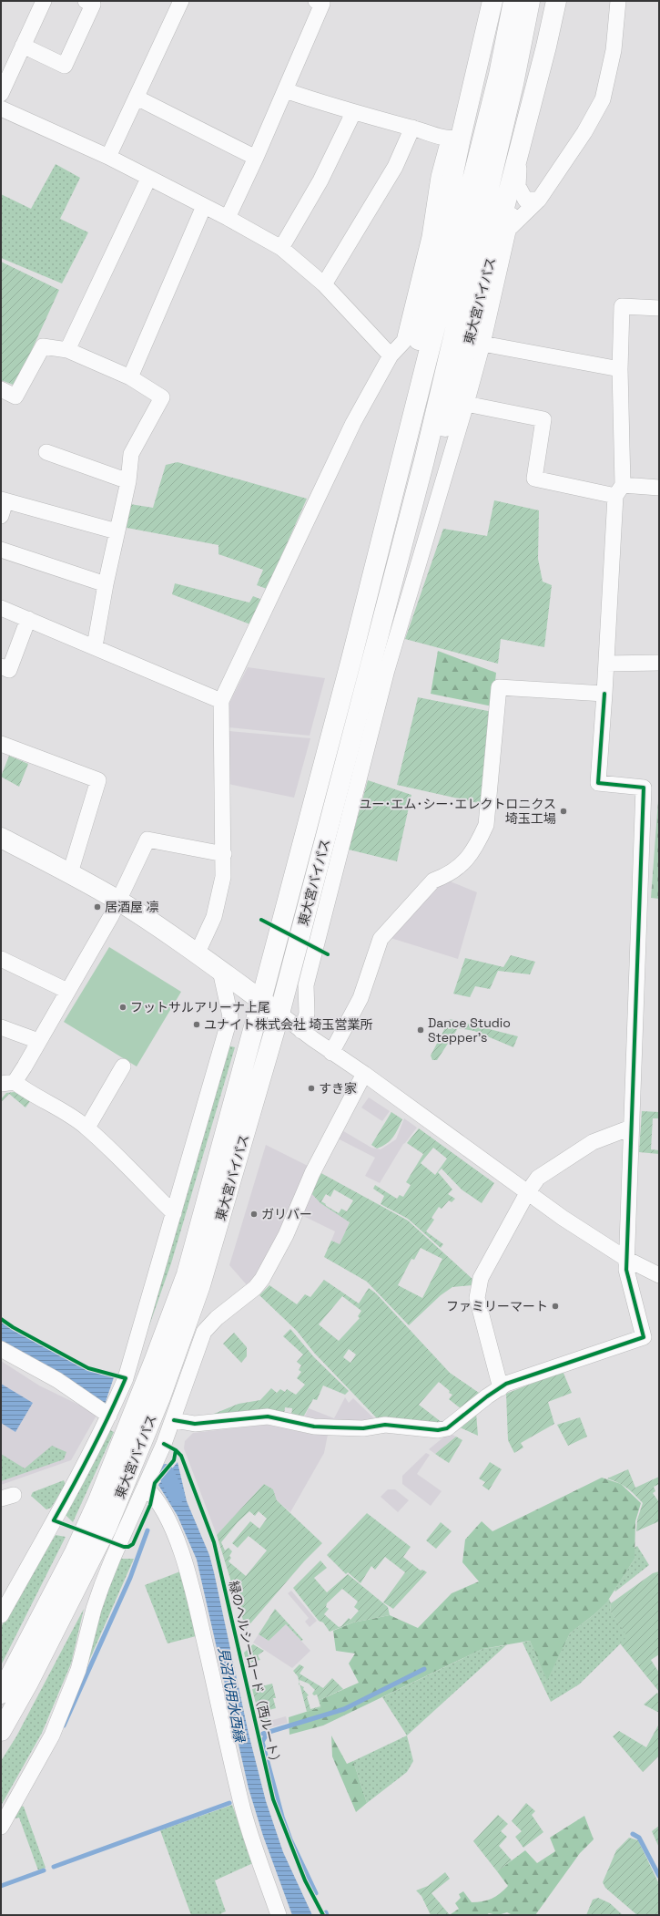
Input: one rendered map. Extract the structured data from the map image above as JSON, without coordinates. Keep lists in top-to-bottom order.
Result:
{
  "streets": {
    "main road": ["東大宮バイパス"],
    "cycle path": ["緑のヘルシーロード（西ルート）"]
  },
  "water": ["見沼代用水西縁"],
  "places": [
    "ユー･エム･シー･エレクトロニクス 埼玉工場",
    "居酒屋 凛",
    "フットサルアリーナ上尾",
    "ユナイト株式会社 埼玉営業所",
    "Dance Studio Stepper's",
    "すき家",
    "ガリバー",
    "ファミリーマート"
  ]
}
